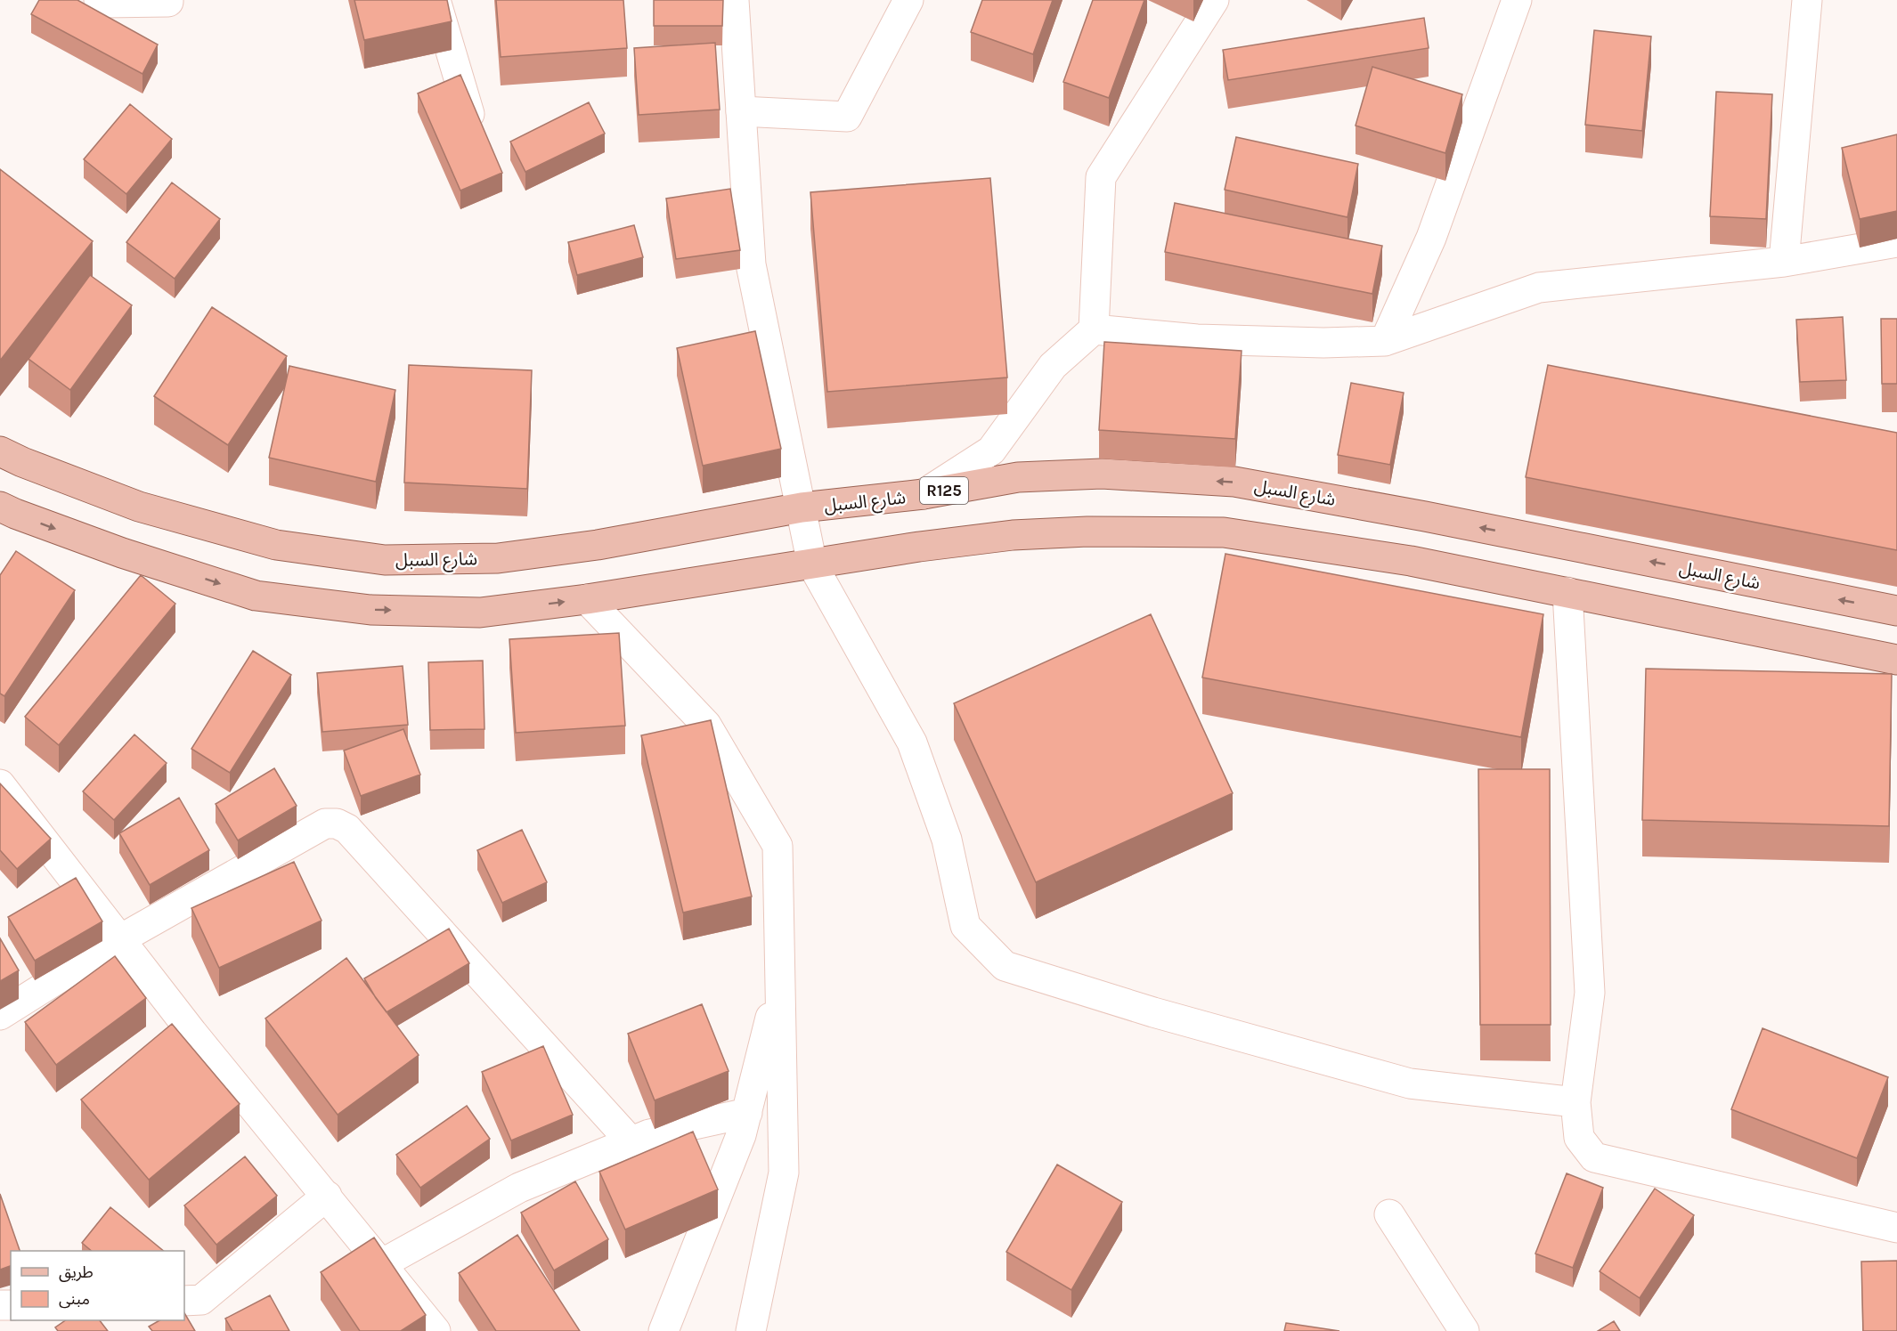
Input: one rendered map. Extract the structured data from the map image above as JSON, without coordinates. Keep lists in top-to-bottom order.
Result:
{
  "streets": {
    "main road": ["R125", "شارع السبل"]
  },
  "legend": ["طريق", "مبنى"]
}
